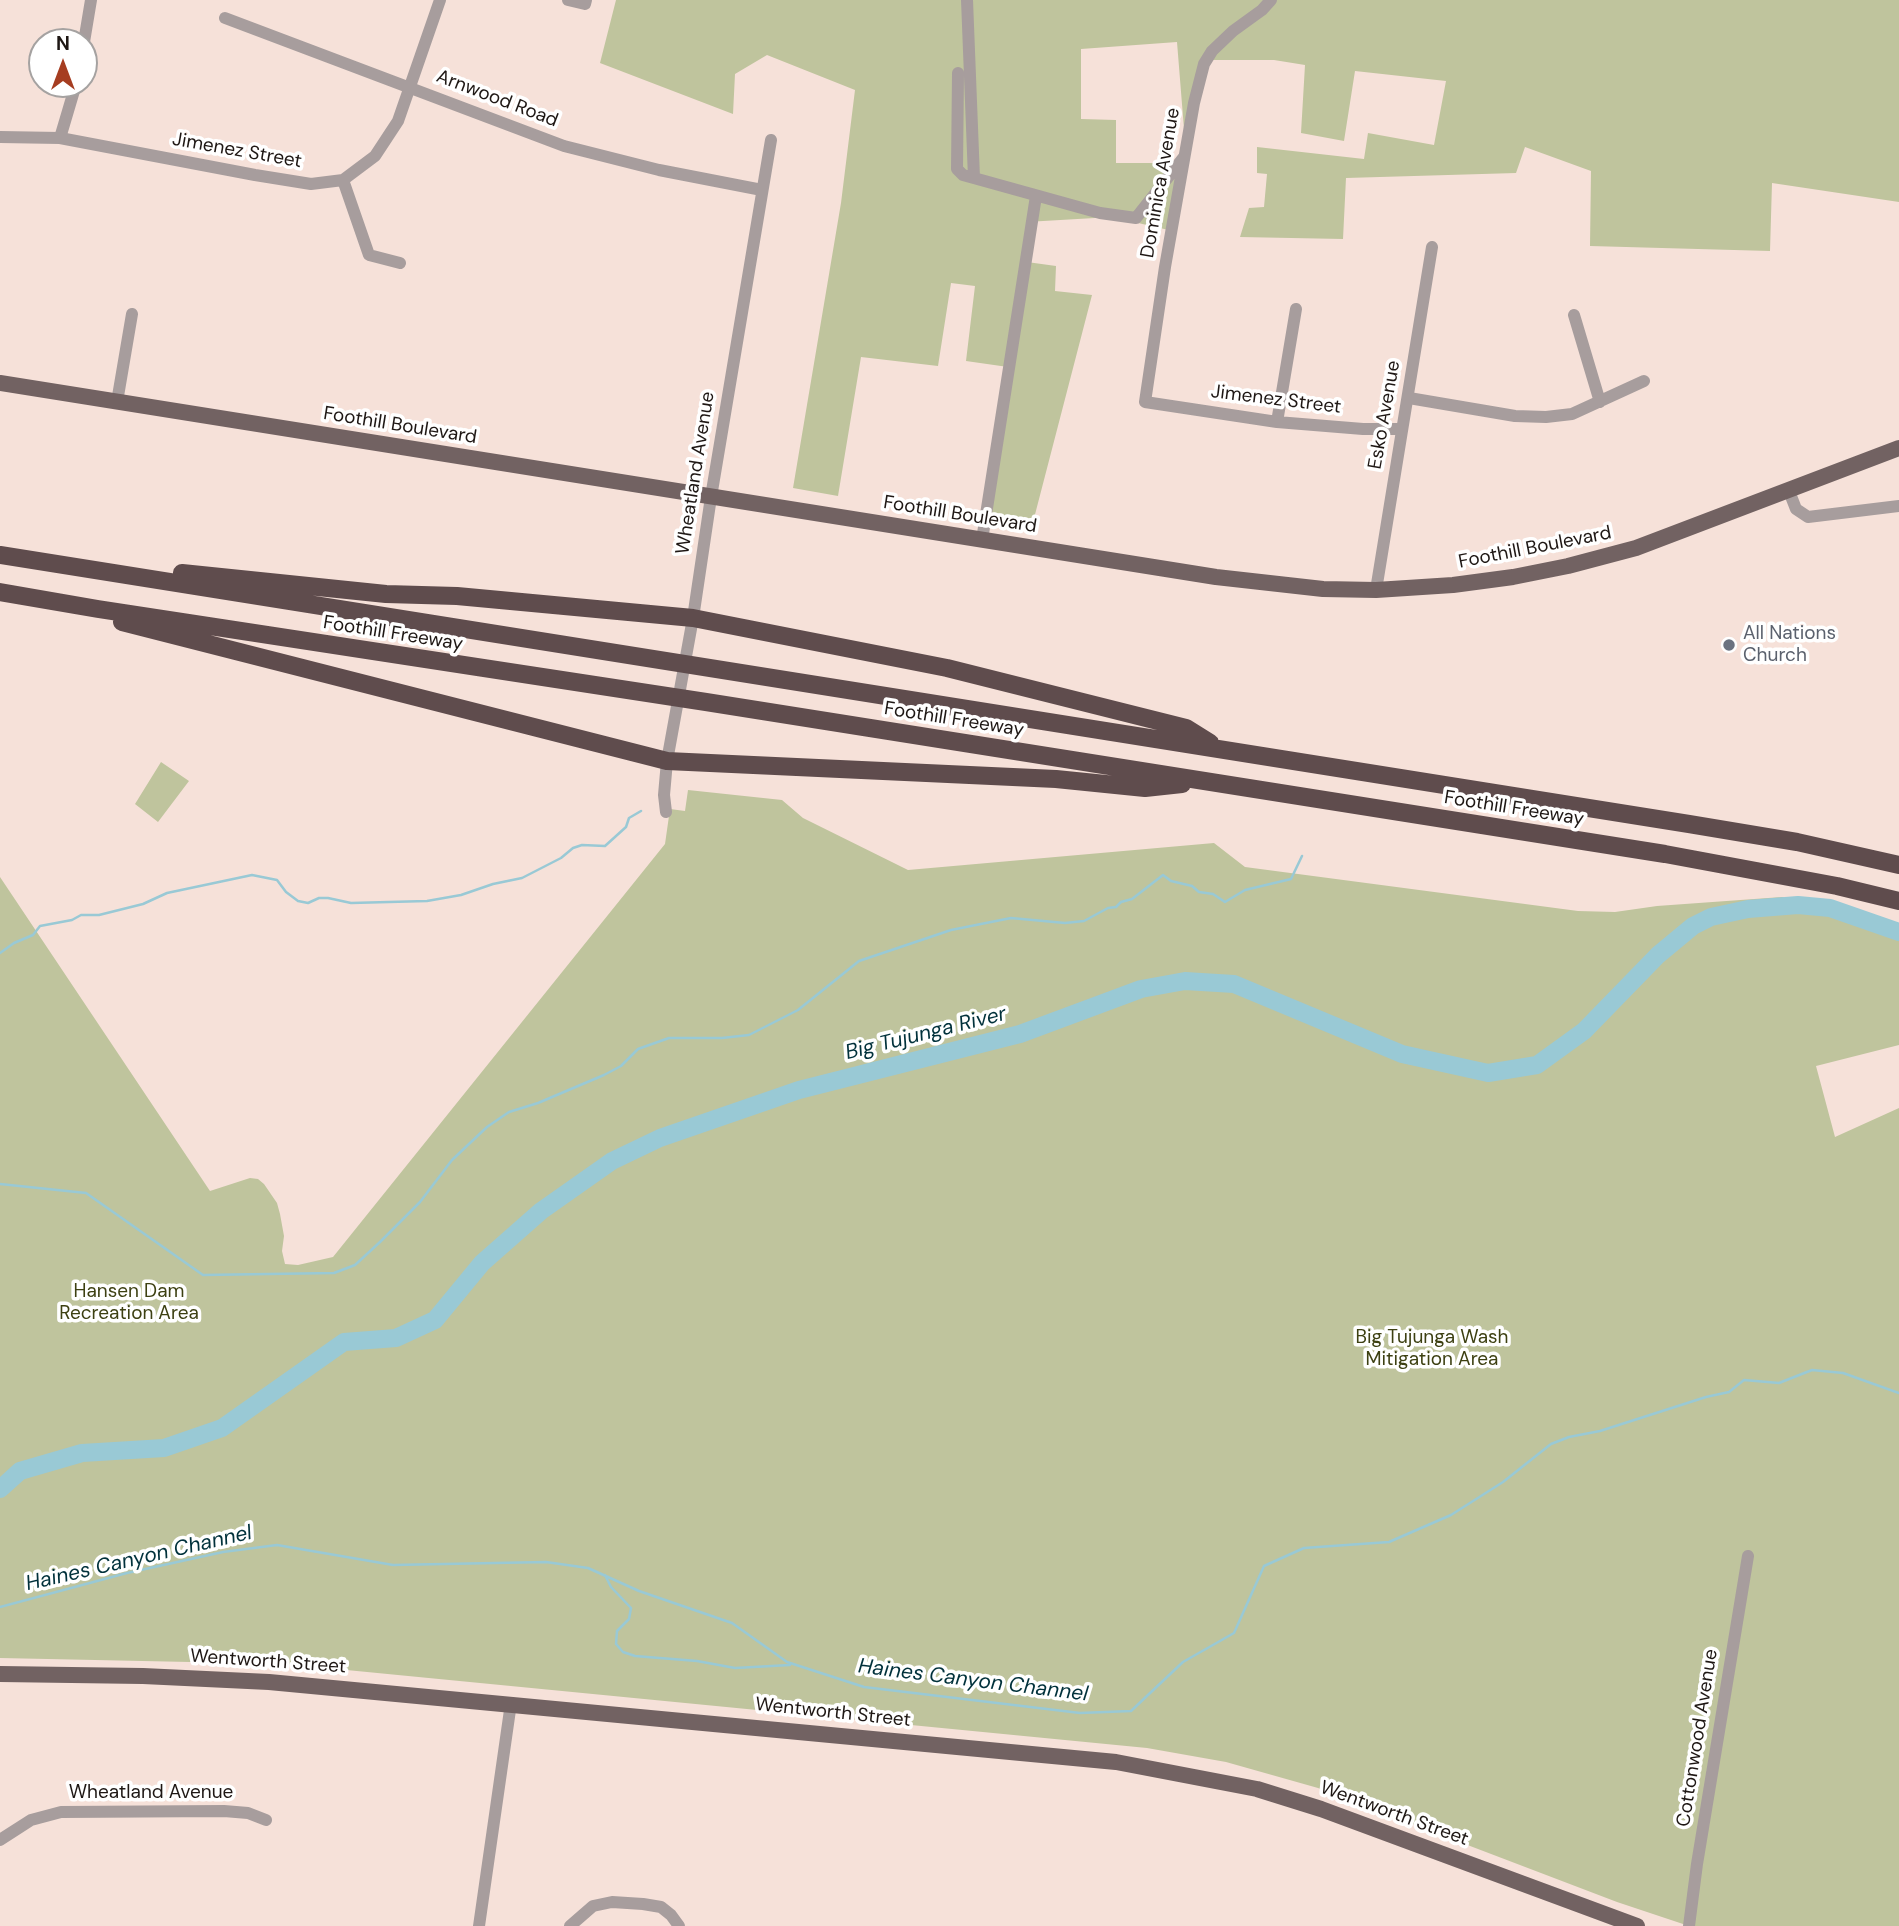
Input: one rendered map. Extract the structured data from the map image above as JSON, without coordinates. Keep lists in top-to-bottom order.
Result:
{
  "streets": {
    "highway": ["Foothill Freeway"],
    "main road": ["Foothill Boulevard", "Wentworth Street"],
    "street": [
      "Arnwood Road",
      "Jimenez Street",
      "Dominica Avenue",
      "Esko Avenue",
      "Wheatland Avenue",
      "Cottonwood Avenue"
    ]
  },
  "crossings": [
    ["Arnwood Road", "Wheatland Avenue"],
    ["Jimenez Street", "Dominica Avenue"],
    ["Jimenez Street", "Esko Avenue"],
    ["Esko Avenue", "Foothill Boulevard"],
    ["Foothill Boulevard", "Wheatland Avenue"]
  ],
  "water": ["Big Tujunga River", "Haines Canyon Channel"],
  "parks": ["Hansen Dam Recreation Area", "Big Tujunga Wash Mitigation Area"],
  "places": ["All Nations Church"],
  "north": "top"
}
